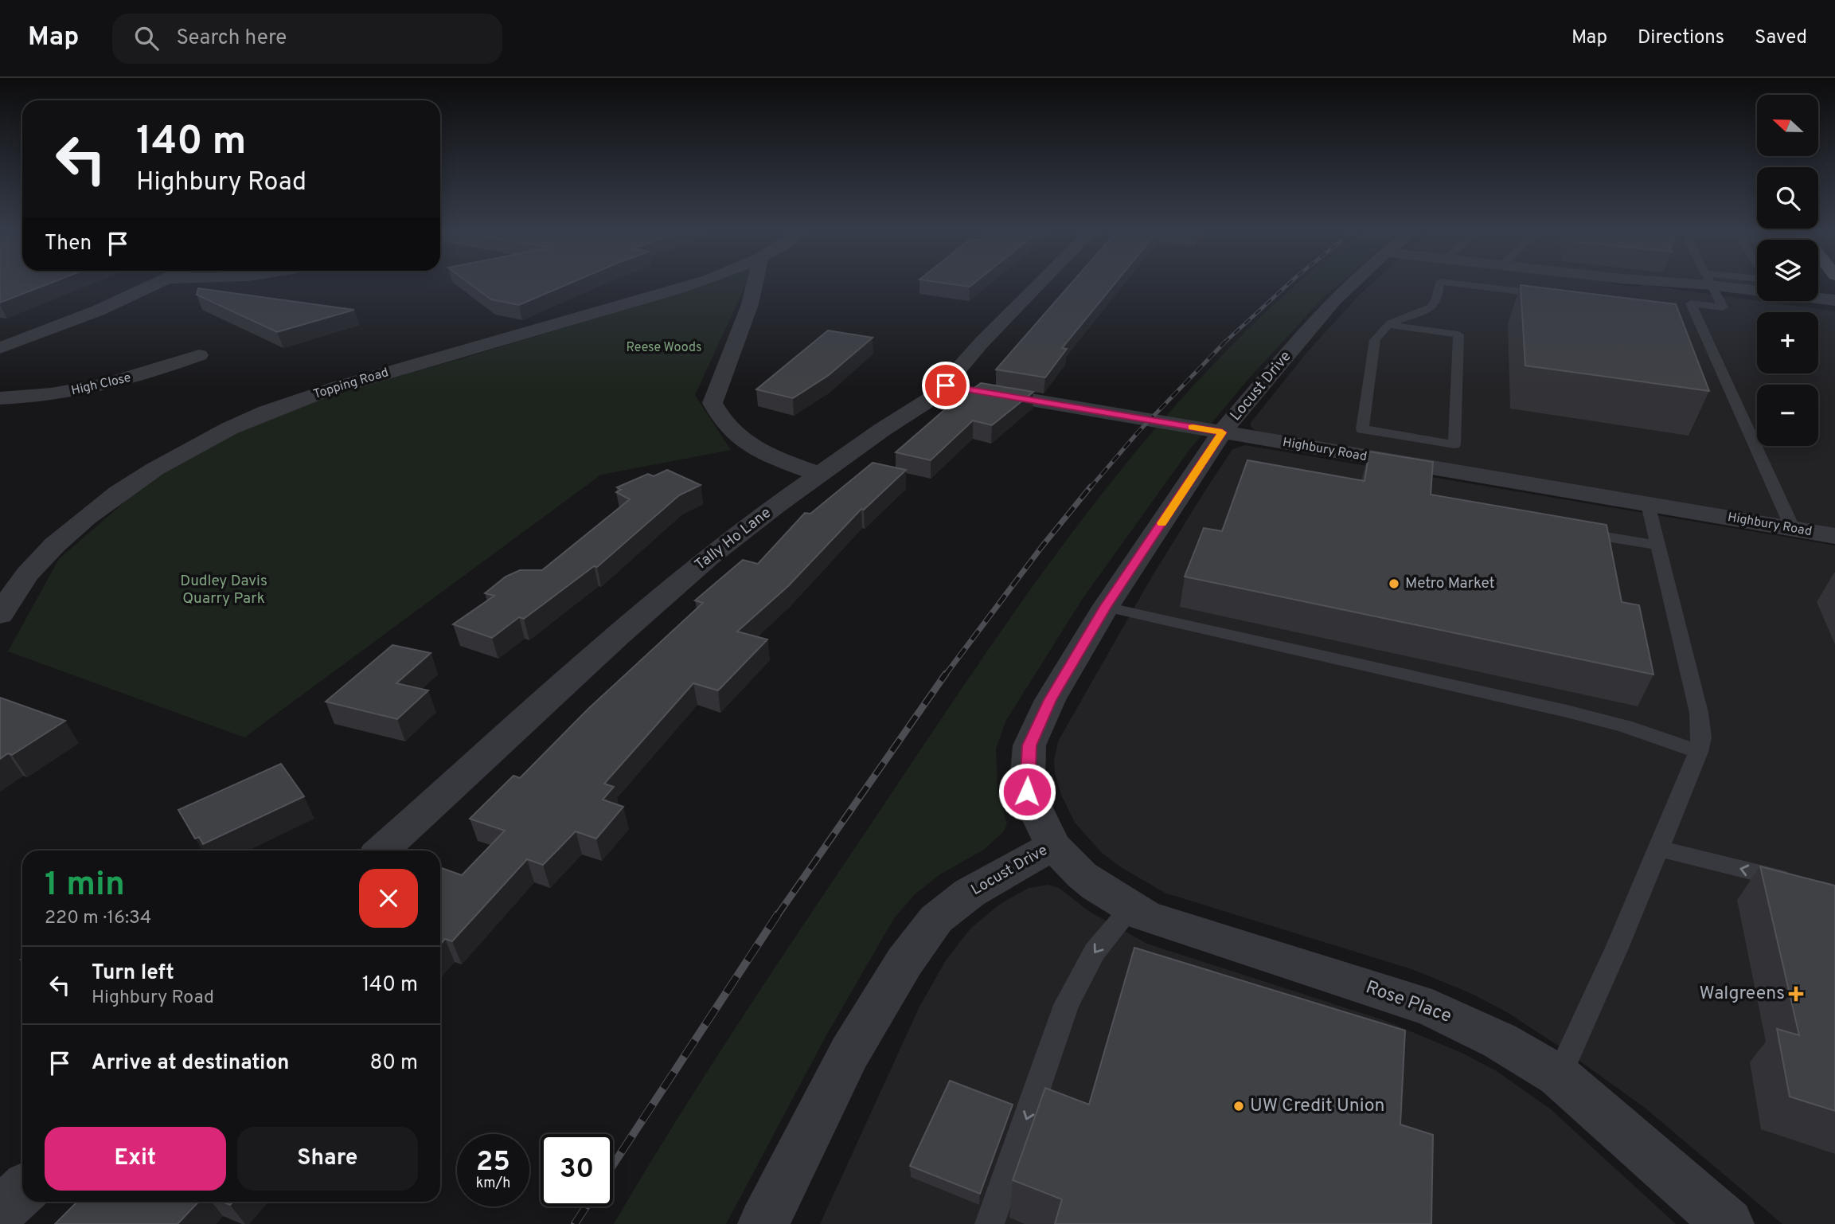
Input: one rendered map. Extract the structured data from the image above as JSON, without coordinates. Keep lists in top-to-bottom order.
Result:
{
  "streets": {
    "street": [
      "Topping Road",
      "High Close",
      "Locust Drive",
      "Highbury Road",
      "Tally Ho Lane",
      "Rose Place"
    ]
  },
  "crossings": [
    ["Locust Drive", "Highbury Road"],
    ["Locust Drive", "Rose Place"],
    ["Highbury Road", "Tally Ho Lane"]
  ],
  "parks": ["Reese Woods", "Dudley Davis Quarry Park"],
  "places": {
    "other": ["Metro Market", "UW Credit Union"],
    "health": ["Walgreens"]
  },
  "north": "left",
  "page": {
    "header": "Map",
    "search": "Search here",
    "nav": ["Map", "Directions", "Saved"],
    "map_buttons": ["+", "−"],
    "turn": ["140 m", "Highbury Road"],
    "then": "Then",
    "heading": ["1 min", "220 m · 16:34"],
    "list": [
      {
        "name": "Turn left",
        "note": "Highbury Road",
        "value": "140 m"
      },
      {
        "name": "Arrive at destination",
        "value": "80 m"
      }
    ],
    "buttons": ["Exit", "Share"],
    "speed": "25 km/h",
    "limit": "30"
  }
}
